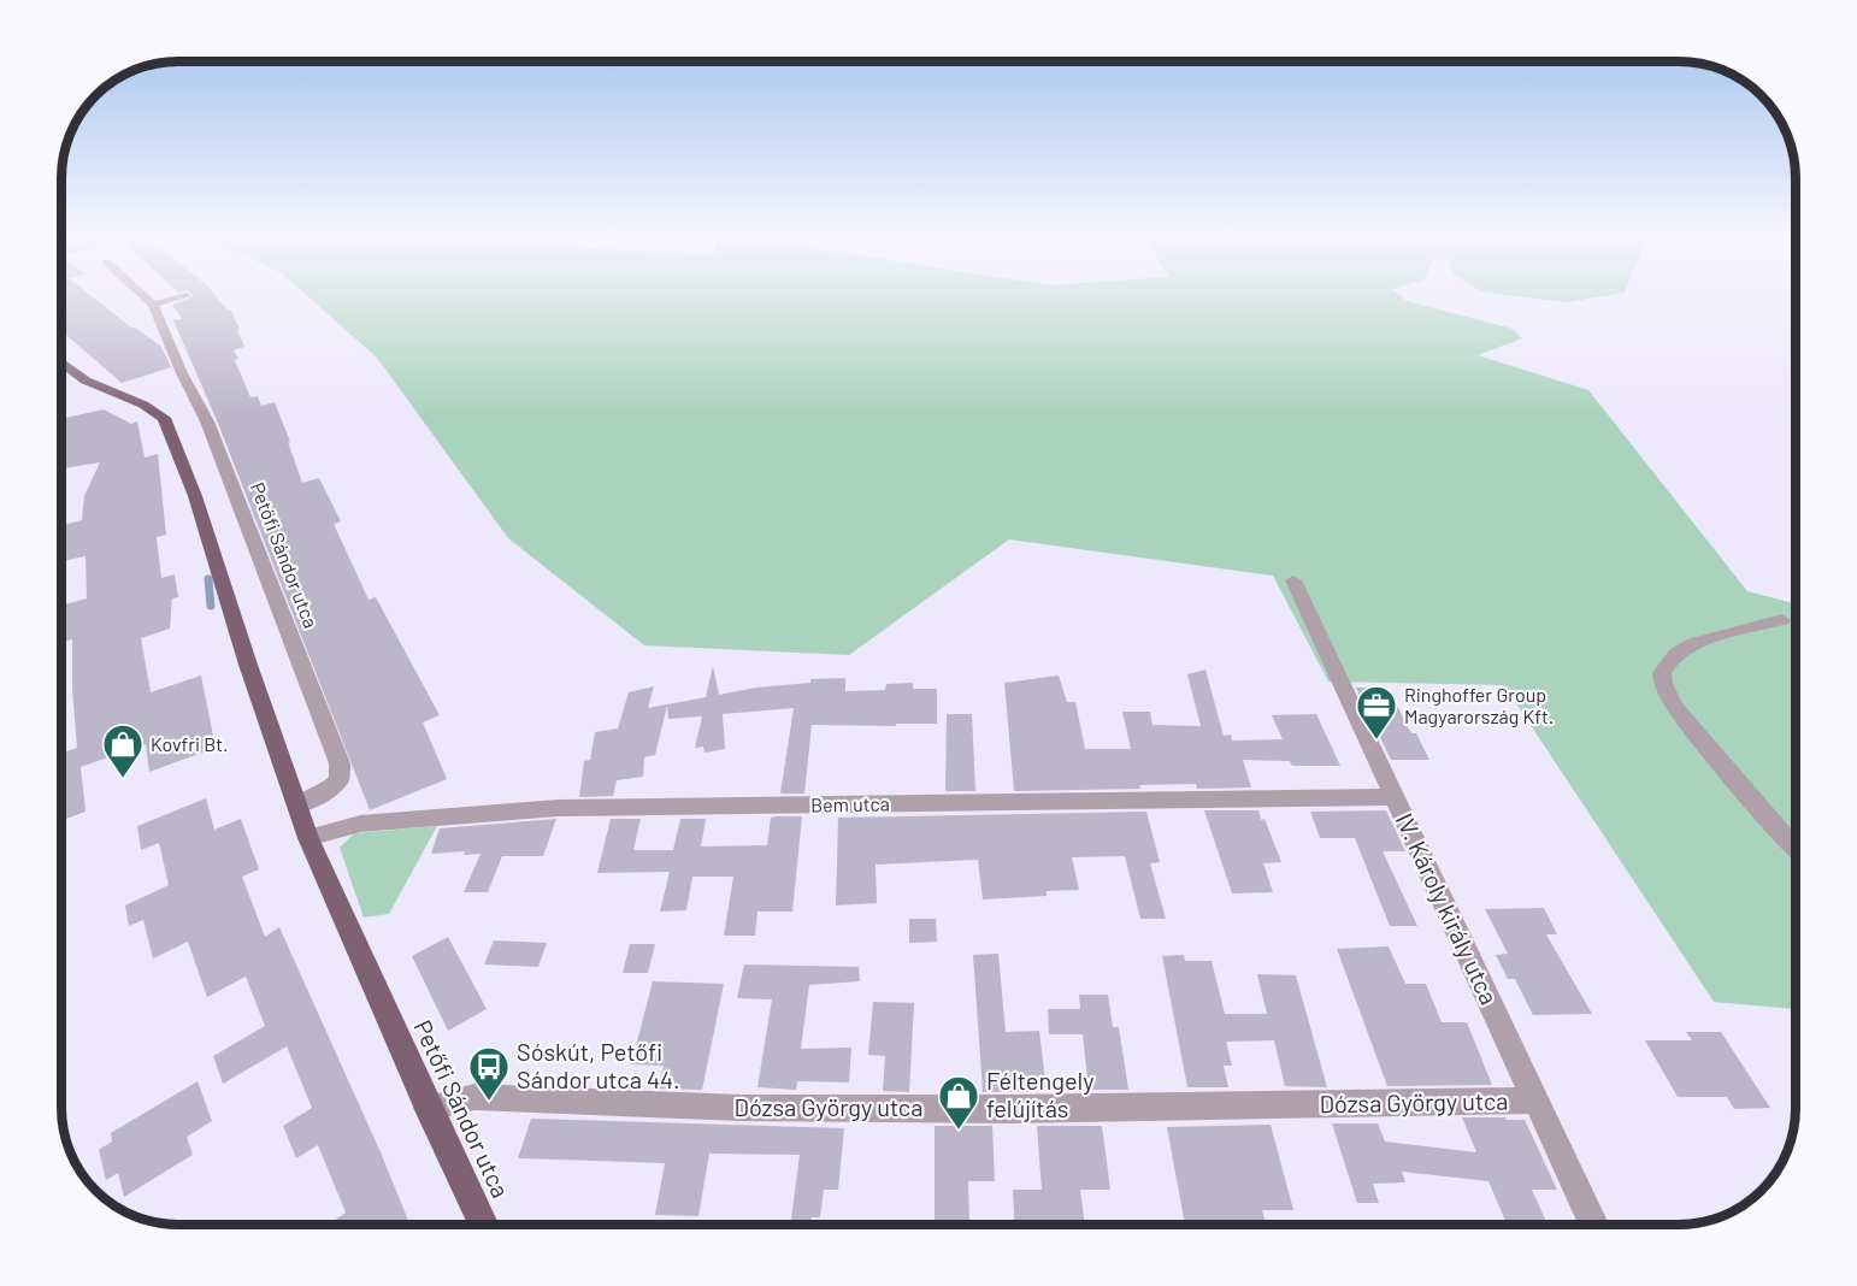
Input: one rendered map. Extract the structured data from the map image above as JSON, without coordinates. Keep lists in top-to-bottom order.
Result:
{
  "streets": {
    "main road": ["Petőfi Sándor utca"],
    "street": ["Bem utca", "IV. Károly király utca", "Dózsa György utca"]
  },
  "crossings": [
    ["Petőfi Sándor utca", "Bem utca"],
    ["Petőfi Sándor utca", "Dózsa György utca"],
    ["Bem utca", "IV. Károly király utca"],
    ["IV. Károly király utca", "Dózsa György utca"]
  ],
  "places": {
    "office": ["Ringhoffer Group Magyarország Kft."],
    "shop": ["Kovfri Bt.", "Féltengely felújítás"],
    "bus stop": ["Sóskút, Petőfi Sándor utca 44."]
  }
}
